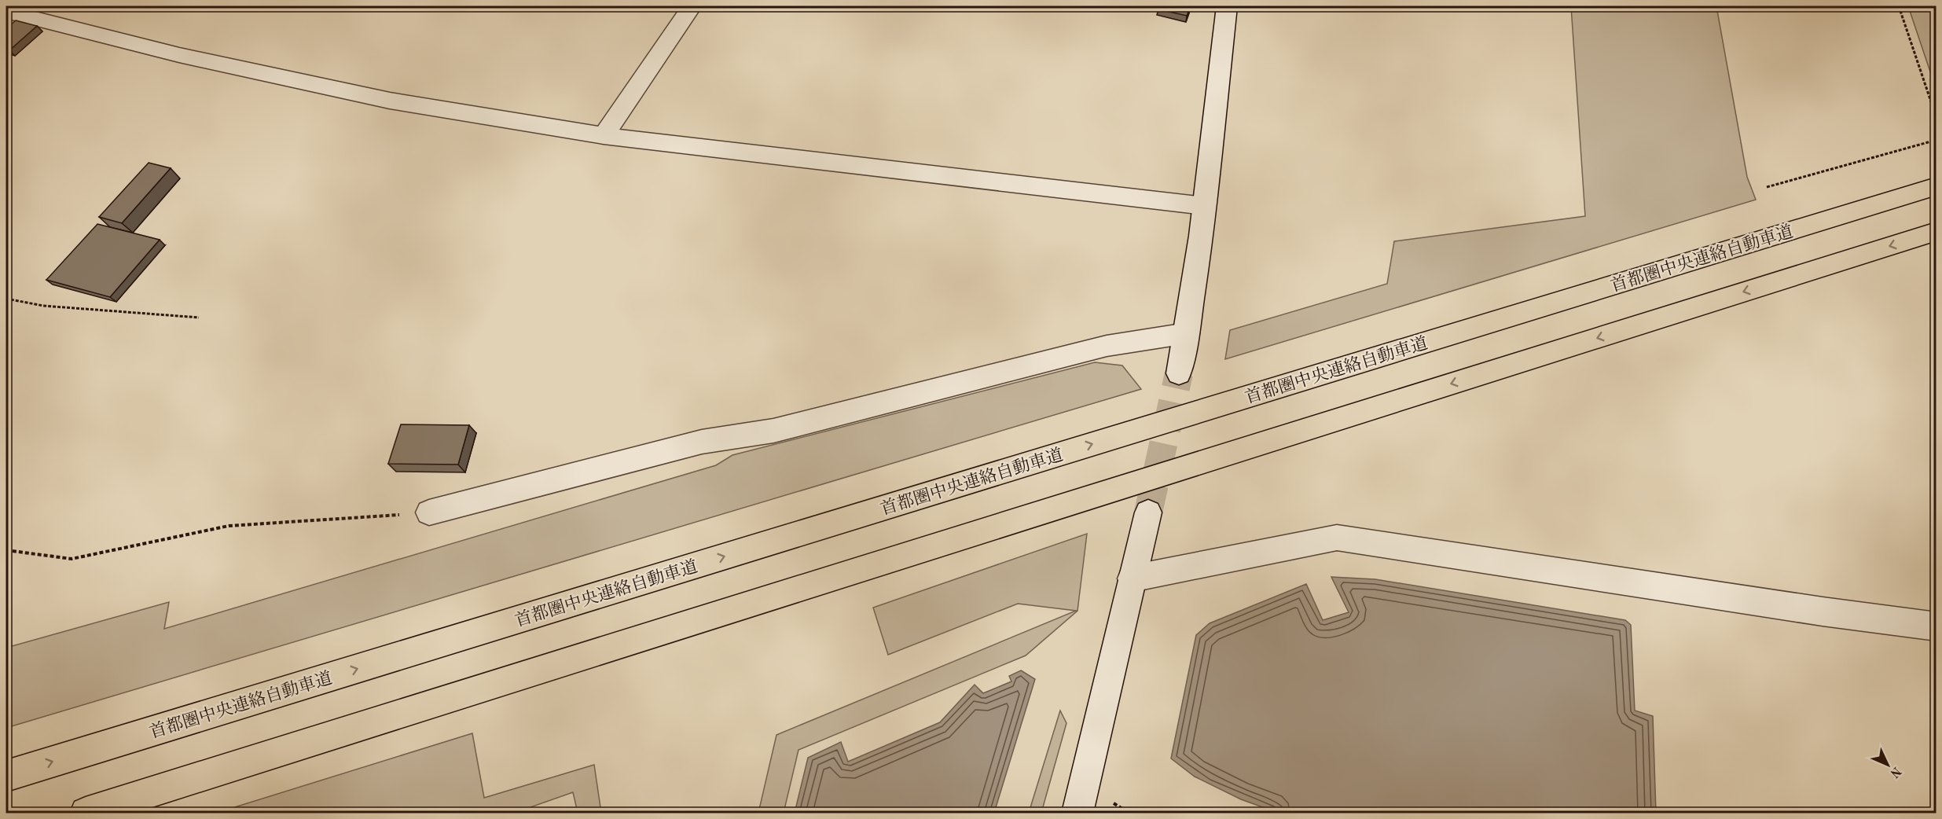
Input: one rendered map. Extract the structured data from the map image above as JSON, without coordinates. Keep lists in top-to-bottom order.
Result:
{
  "streets": {
    "highway": ["首都圏中央連絡自動車道"]
  },
  "north": "bottom right"
}
